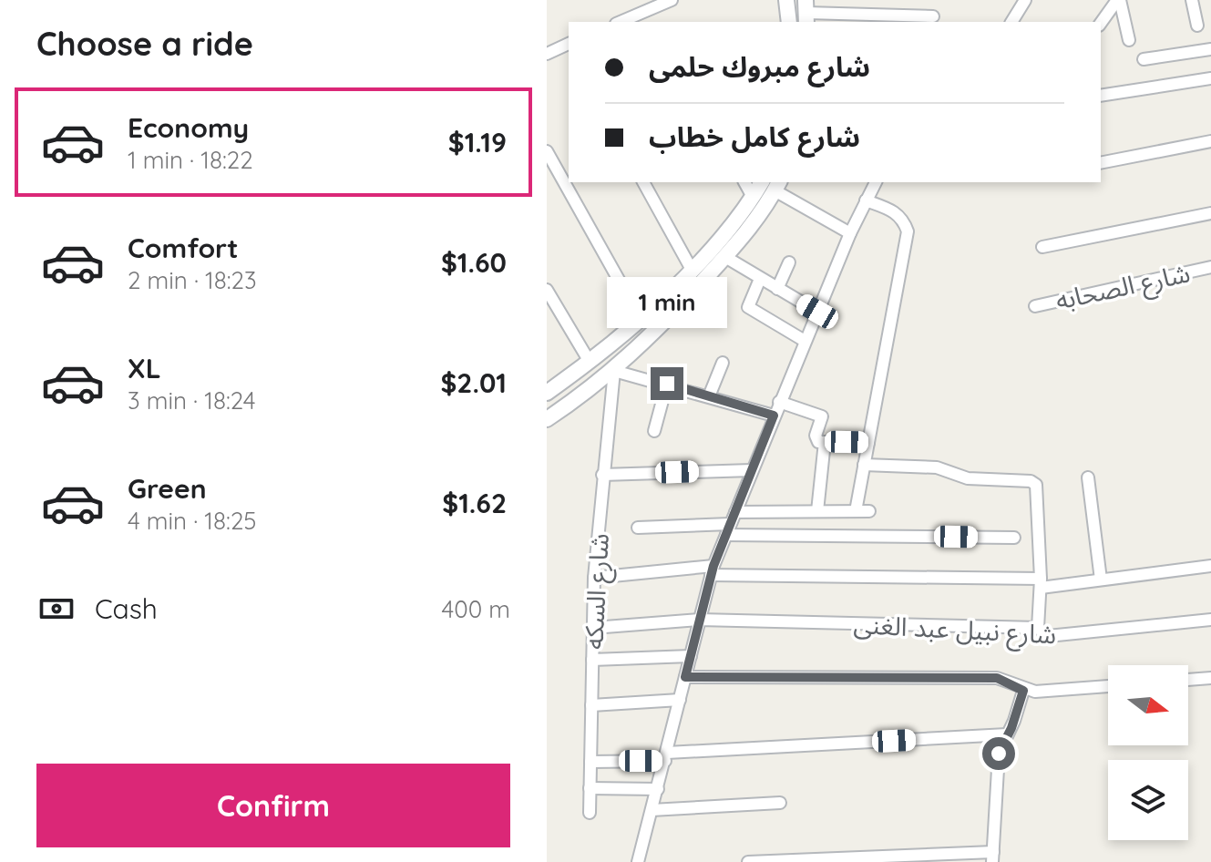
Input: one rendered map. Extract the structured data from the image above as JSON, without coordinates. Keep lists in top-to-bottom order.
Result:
{
  "streets": {
    "street": ["شارع الصحابه", "شارع السكه", "شارع نبيل عبد الغنى"]
  },
  "crossings": [
    ["شارع السكه", "شارع نبيل عبد الغنى"]
  ],
  "north": "right",
  "page": {
    "heading": "Choose a ride",
    "banner": ["شارع مبروك حلمى", "شارع كامل خطاب"],
    "list": [
      {
        "name": "Economy",
        "note": "1 min · 18:22",
        "value": "$1.19"
      },
      {
        "name": "Comfort",
        "note": "2 min · 18:23",
        "value": "$1.60"
      },
      {
        "name": "XL",
        "note": "3 min · 18:24",
        "value": "$2.01"
      },
      {
        "name": "Green",
        "note": "4 min · 18:25",
        "value": "$1.62"
      }
    ],
    "bubble": "1 min",
    "pay": ["Cash", "400 m"],
    "buttons": "Confirm"
  }
}
